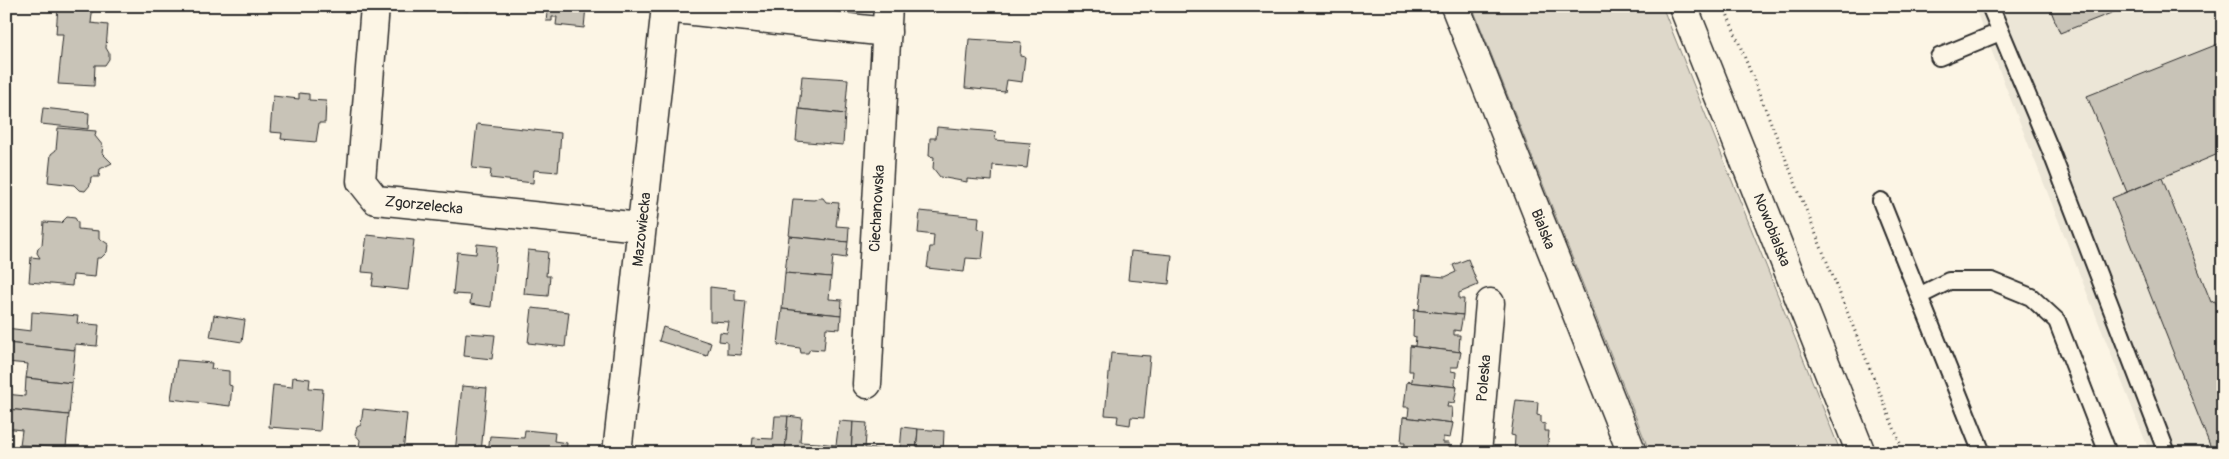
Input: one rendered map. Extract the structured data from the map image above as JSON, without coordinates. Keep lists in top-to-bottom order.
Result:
{
  "streets": {
    "street": [
      "Zgorzelecka",
      "Ciechanowska",
      "Mazowiecka",
      "Nowobialska",
      "Bialska",
      "Poleska"
    ]
  },
  "crossings": [
    ["Zgorzelecka", "Mazowiecka"],
    ["Ciechanowska", "Mazowiecka"]
  ]
}
